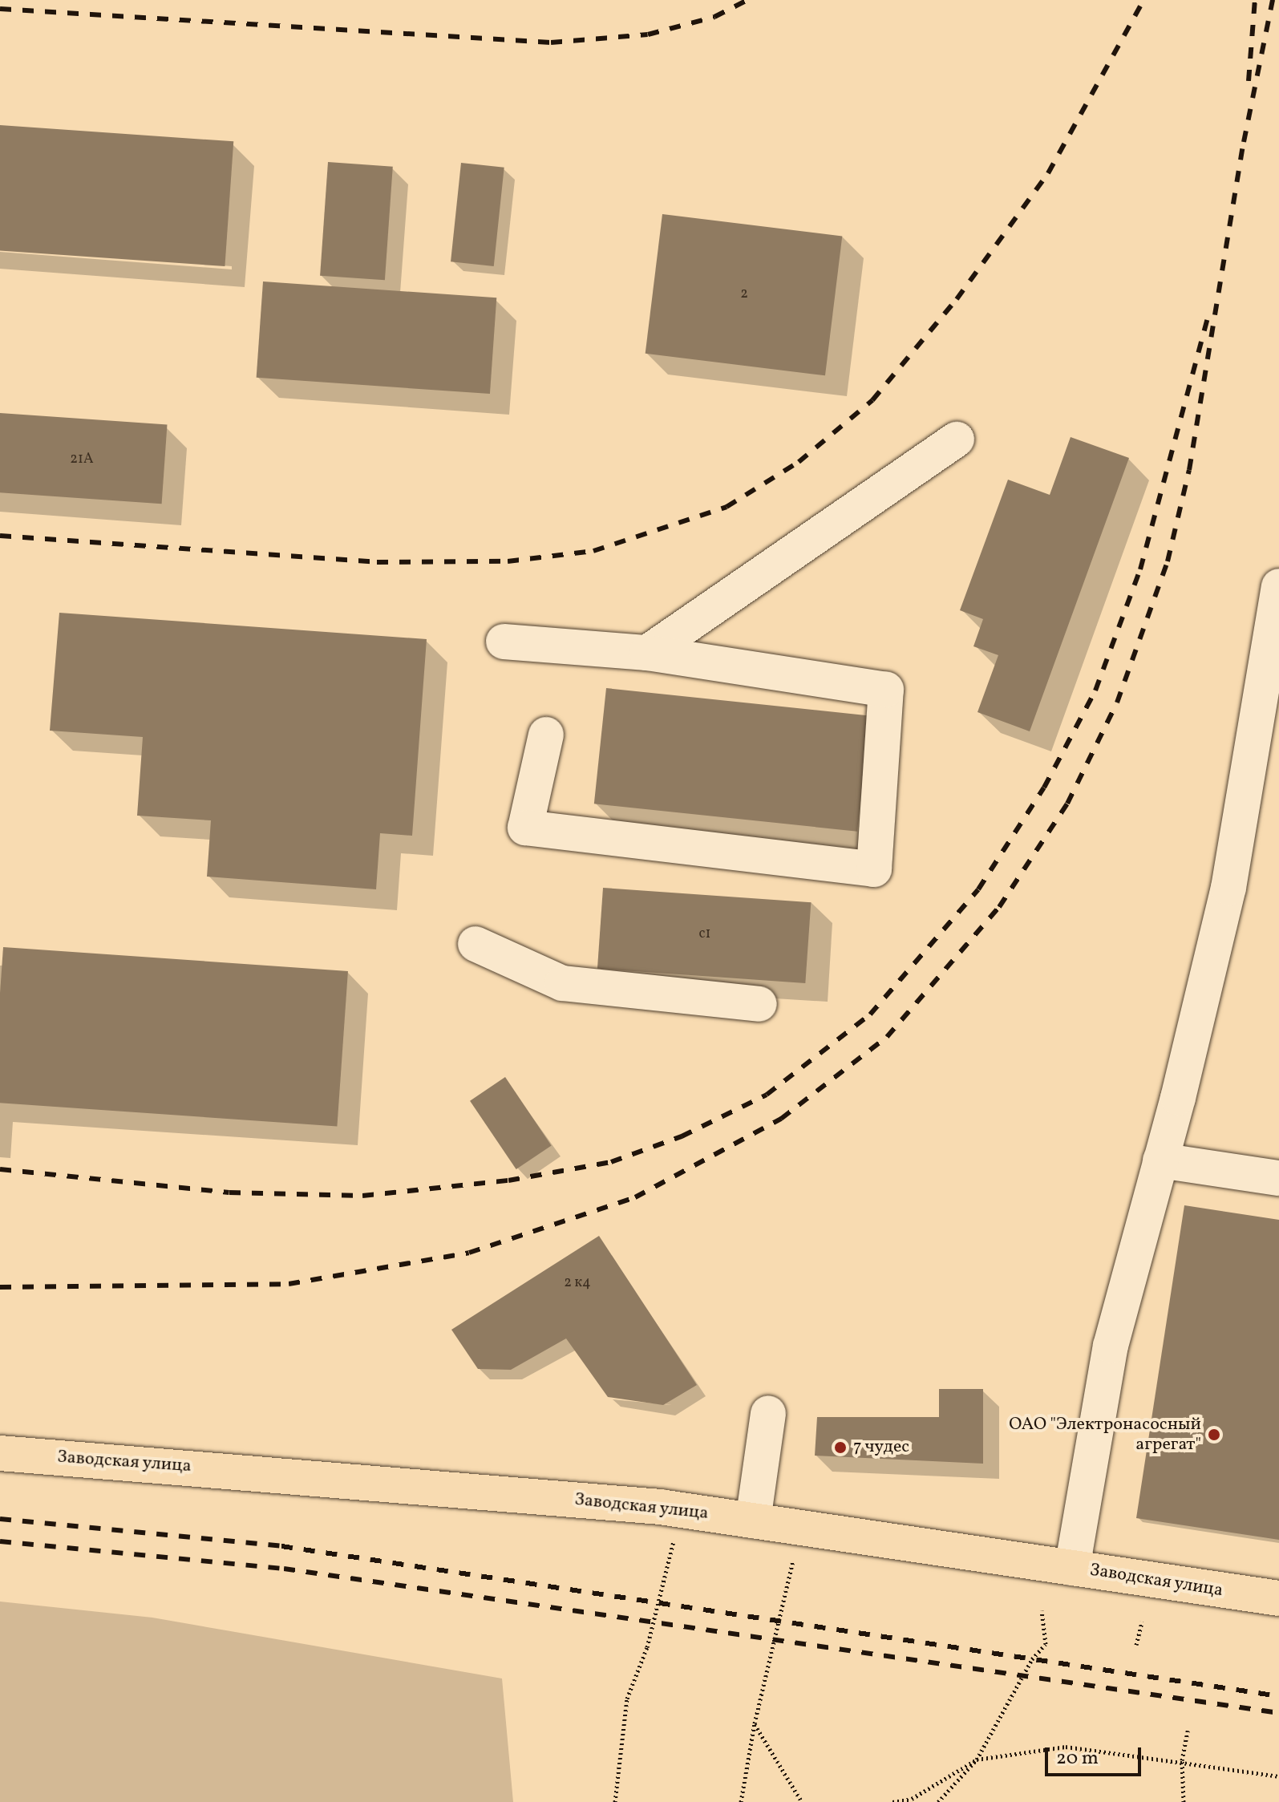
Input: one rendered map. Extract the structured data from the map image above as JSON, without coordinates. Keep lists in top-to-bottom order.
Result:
{
  "streets": {
    "main road": ["Заводская улица"]
  },
  "places": ["ОАО \"Электронасосный агрегат\"", "7 чудес"],
  "house_numbers": [
    "2",
    "21А",
    "с1",
    "2 к4"
  ],
  "scale_bar": "20 m"
}
